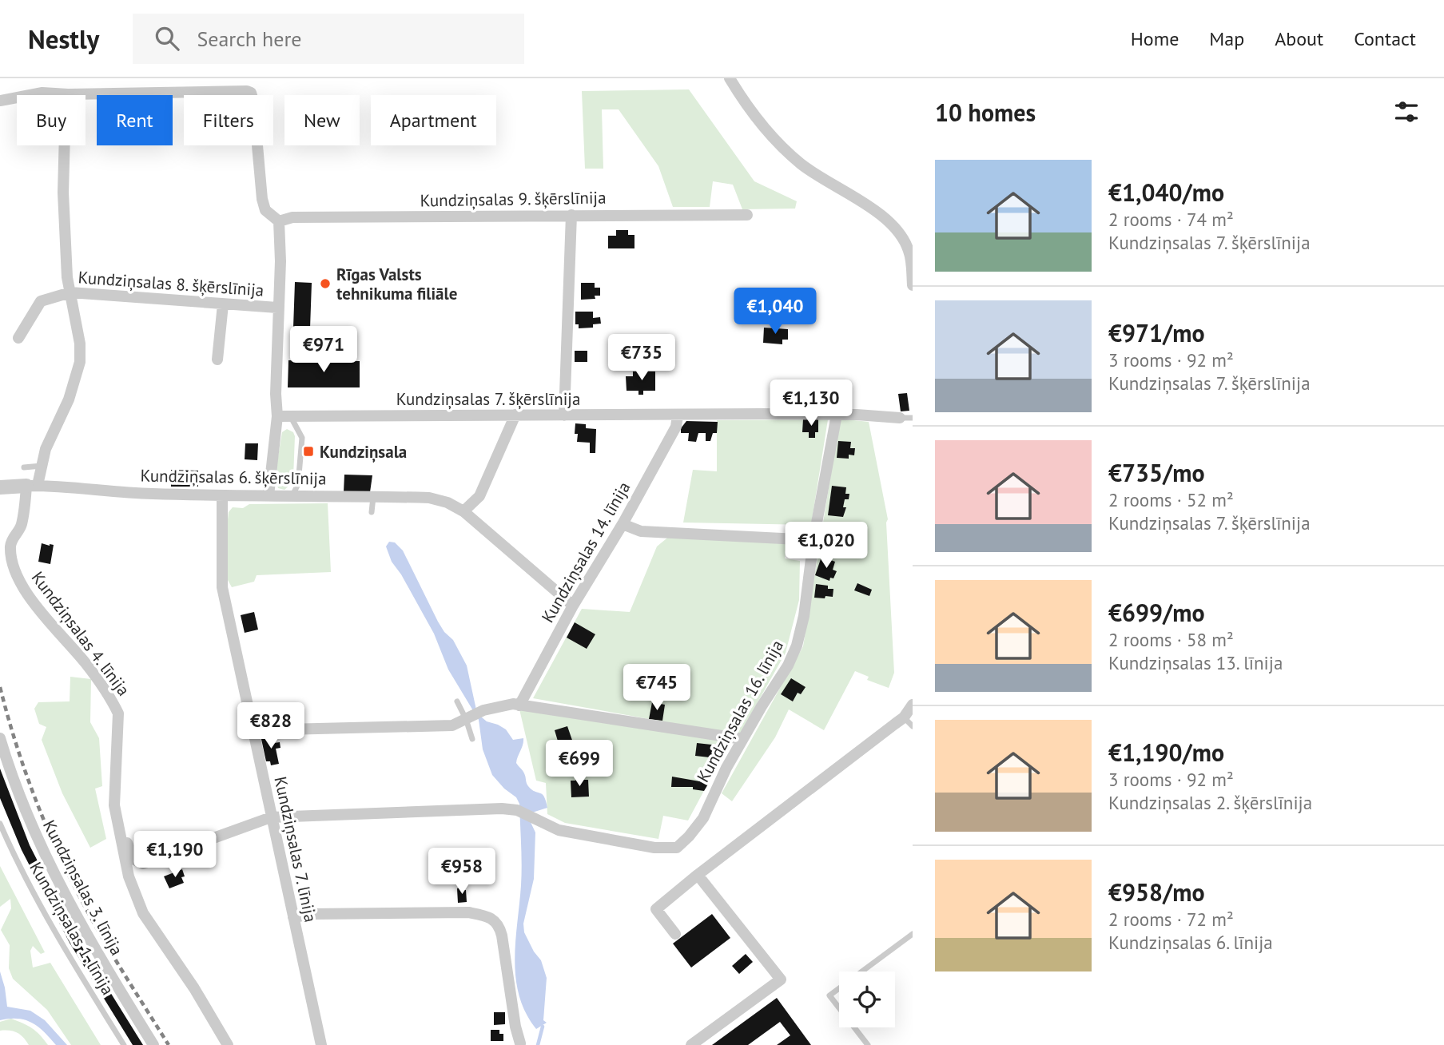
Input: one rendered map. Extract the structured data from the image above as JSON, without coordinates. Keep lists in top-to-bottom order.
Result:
{
  "streets": {
    "street": [
      "Kundziņsalas 9. šķērslīnija",
      "Kundziņsalas 8. šķērslīnija",
      "Kundziņsalas 7. šķērslīnija",
      "Kundziņsalas 6. šķērslīnija",
      "Kundziņsalas 14. līnija",
      "Kundziņsalas 4. līnija",
      "Kundziņsalas 16. līnija",
      "Kundziņsalas 7. līnija",
      "Kundziņsalas 3. līnija"
    ],
    "lane": ["Kundziņsalas 1. līnija"]
  },
  "crossings": [
    ["Kundziņsalas 8. šķērslīnija", "Kundziņsalas 4. līnija"],
    ["Kundziņsalas 7. šķērslīnija", "Kundziņsalas 14. līnija"],
    ["Kundziņsalas 7. šķērslīnija", "Kundziņsalas 16. līnija"],
    ["Kundziņsalas 6. šķērslīnija", "Kundziņsalas 14. līnija"],
    ["Kundziņsalas 6. šķērslīnija", "Kundziņsalas 4. līnija"],
    ["Kundziņsalas 6. šķērslīnija", "Kundziņsalas 7. līnija"],
    ["Kundziņsalas 16. līnija", "Kundziņsalas 7. līnija"]
  ],
  "places": {
    "other": ["Rīgas Valsts tehnikuma filiāle"],
    "transit": ["Kundziņsala"]
  },
  "page": {
    "header": "Nestly",
    "search": "Search here",
    "nav": [
      "Home",
      "Map",
      "About",
      "Contact"
    ],
    "heading": "10 homes",
    "chip": [
      "Buy",
      "Rent",
      "Filters",
      "New",
      "Apartment"
    ],
    "list": [
      {
        "name": "€1,040/mo",
        "note": "2 rooms · 74 m² · Kundziņsalas 7. šķērslīnija"
      },
      {
        "name": "€971/mo",
        "note": "3 rooms · 92 m² · Kundziņsalas 7. šķērslīnija"
      },
      {
        "name": "€735/mo",
        "note": "2 rooms · 52 m² · Kundziņsalas 7. šķērslīnija"
      },
      {
        "name": "€699/mo",
        "note": "2 rooms · 58 m² · Kundziņsalas 13. līnija"
      },
      {
        "name": "€1,190/mo",
        "note": "3 rooms · 92 m² · Kundziņsalas 2. šķērslīnija"
      },
      {
        "name": "€958/mo",
        "note": "2 rooms · 72 m² · Kundziņsalas 6. līnija"
      }
    ],
    "price": [
      "€1,040",
      "€971",
      "€735",
      "€1,130",
      "€1,020",
      "€745",
      "€828",
      "€699",
      "€1,190",
      "€958"
    ]
  }
}
